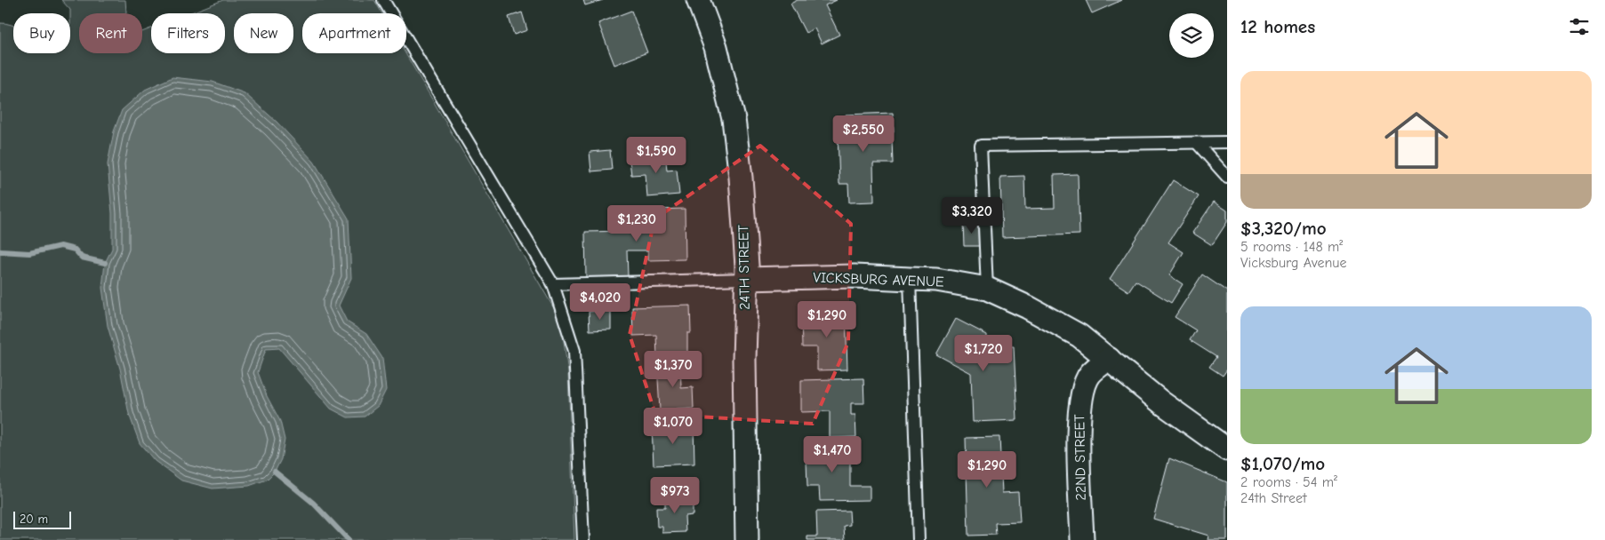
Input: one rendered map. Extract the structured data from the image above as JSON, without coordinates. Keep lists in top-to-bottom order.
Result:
{
  "streets": {
    "street": ["24TH STREET", "VICKSBURG AVENUE", "22ND STREET"]
  },
  "crossings": [
    ["24TH STREET", "VICKSBURG AVENUE"],
    ["VICKSBURG AVENUE", "22ND STREET"]
  ],
  "scale_bar": "20 m",
  "page": {
    "heading": "12 homes",
    "chip": [
      "Buy",
      "Rent",
      "Filters",
      "New",
      "Apartment"
    ],
    "list": [
      {
        "name": "$3,320/mo",
        "note": "5 rooms · 148 m² · Vicksburg Avenue"
      },
      {
        "name": "$1,070/mo",
        "note": "2 rooms · 54 m² · 24th Street"
      }
    ],
    "price": [
      "$2,550",
      "$1,590",
      "$3,320",
      "$1,230",
      "$4,020",
      "$1,290",
      "$1,720",
      "$1,370",
      "$1,070",
      "$1,470",
      "$1,290",
      "$973"
    ],
    "scale": "20 m"
  }
}
